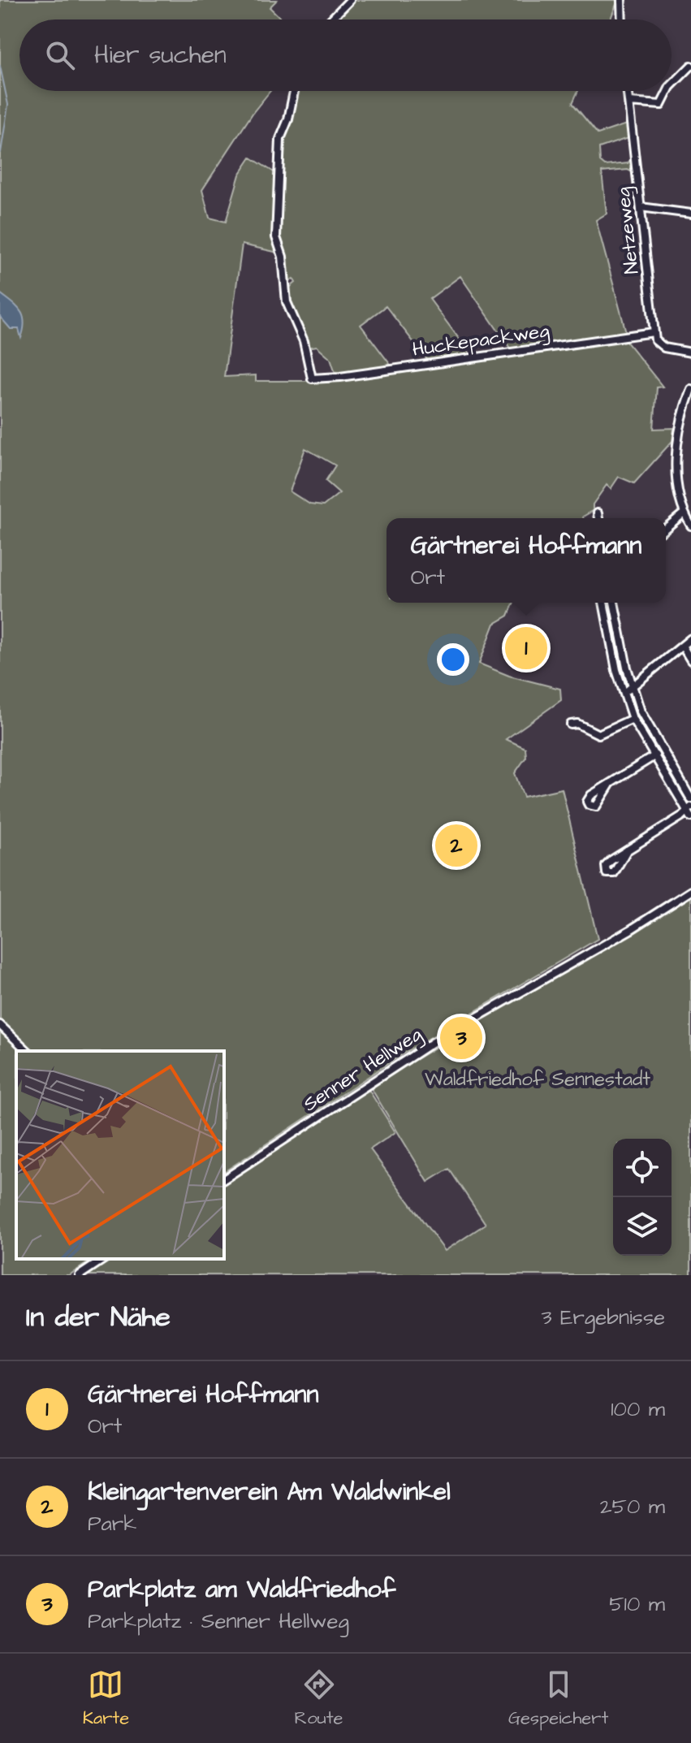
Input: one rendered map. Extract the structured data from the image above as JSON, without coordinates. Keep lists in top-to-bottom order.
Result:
{
  "streets": {
    "street": ["Netzeweg", "Huckepackweg", "Senner Hellweg"]
  },
  "crossings": [
    ["Netzeweg", "Huckepackweg"]
  ],
  "parks": ["Waldfriedhof Sennestadt"],
  "page": {
    "search": "Hier suchen",
    "popup": ["Gärtnerei Hoffmann", "Ort"],
    "pins": ["1", "2", "3"],
    "heading": ["In der Nähe", "3 Ergebnisse"],
    "list": [
      {
        "mark": "1",
        "name": "Gärtnerei Hoffmann",
        "note": "Ort",
        "value": "100 m"
      },
      {
        "mark": "2",
        "name": "Kleingartenverein Am Waldwinkel",
        "note": "Park",
        "value": "250 m"
      },
      {
        "mark": "3",
        "name": "Parkplatz am Waldfriedhof",
        "note": "Parkplatz · Senner Hellweg",
        "value": "510 m"
      }
    ],
    "nav": ["Karte", "Route", "Gespeichert"]
  }
}
